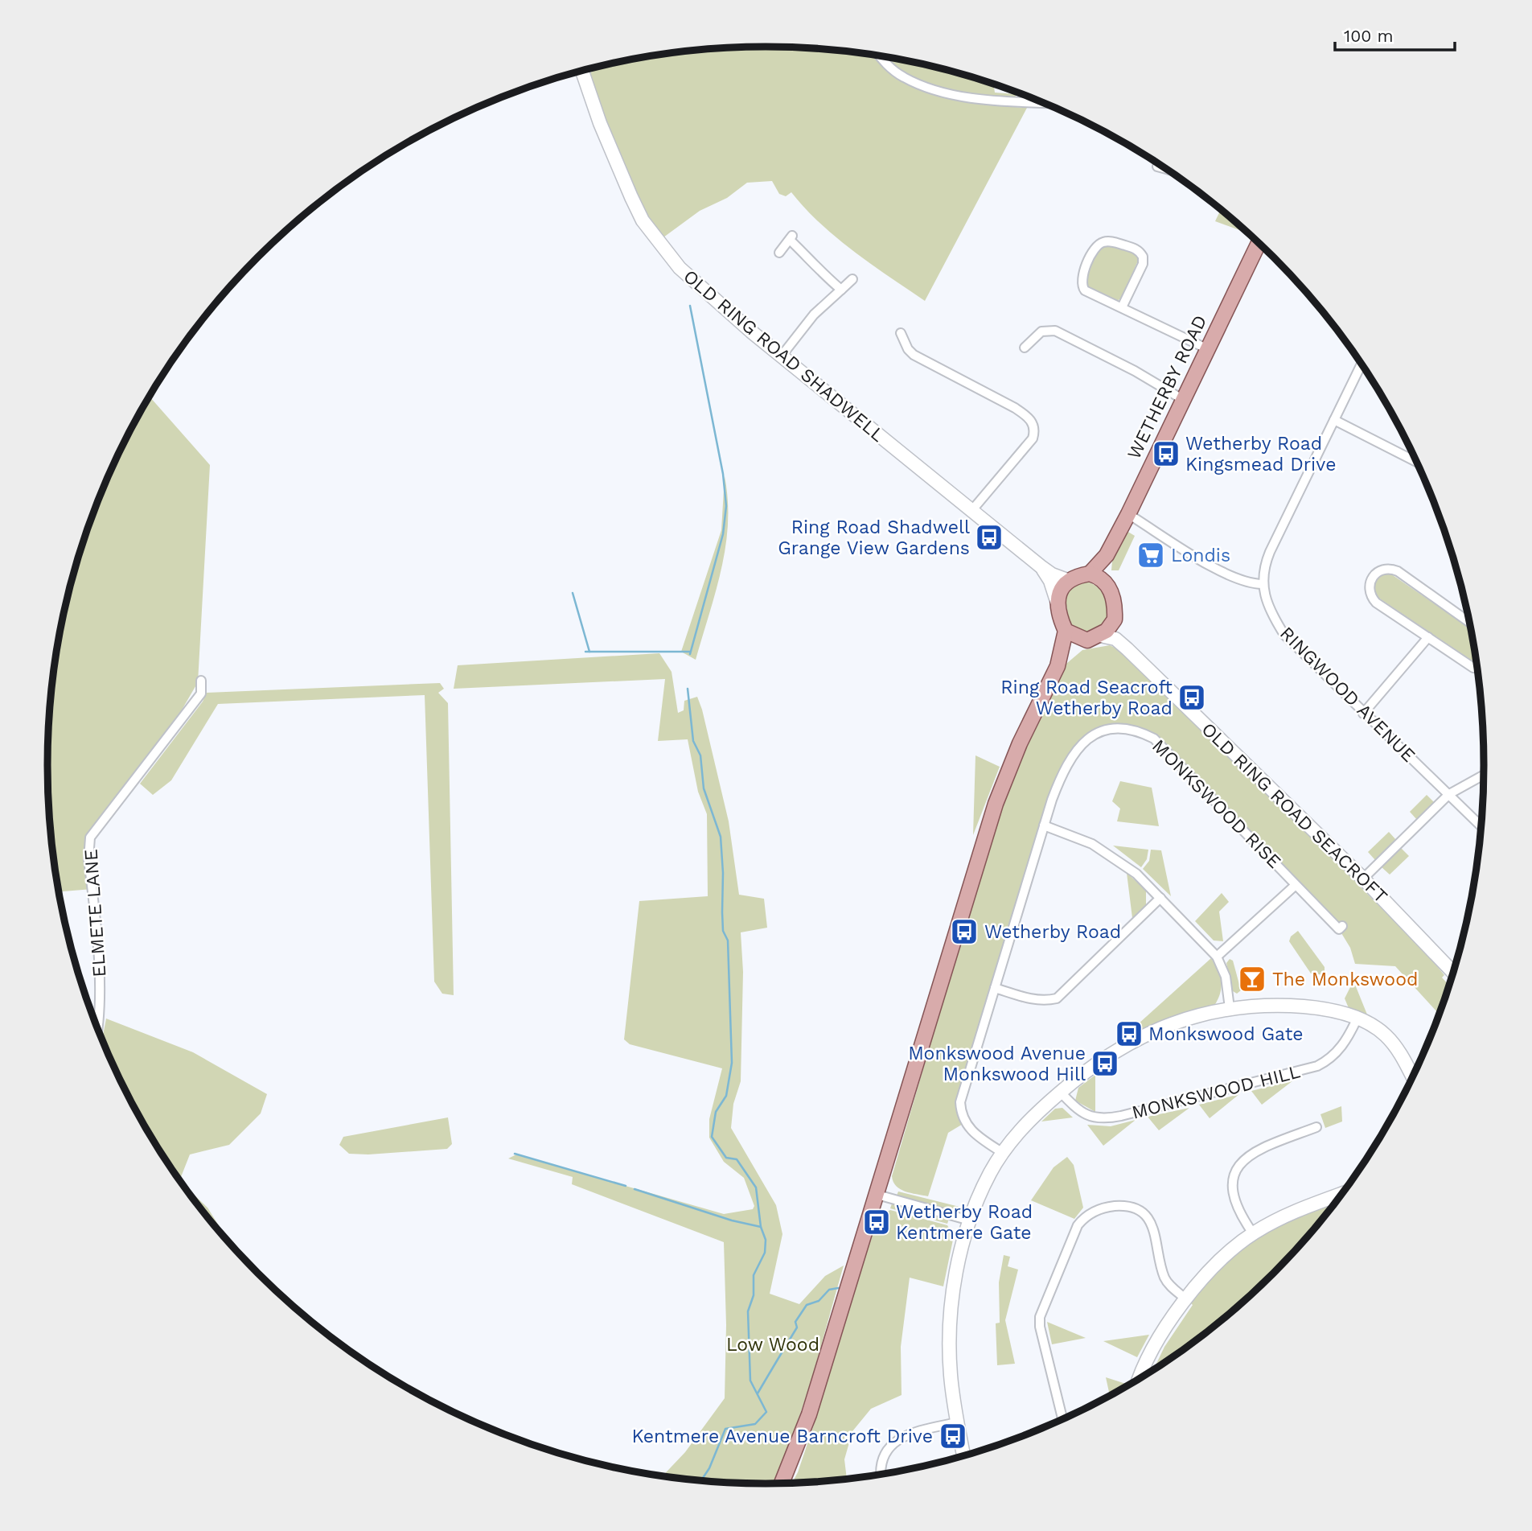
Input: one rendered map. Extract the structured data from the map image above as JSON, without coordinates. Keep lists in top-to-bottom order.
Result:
{
  "streets": {
    "main road": ["OLD RING ROAD SHADWELL", "WETHERBY ROAD", "OLD RING ROAD SEACROFT"],
    "street": [
      "RINGWOOD AVENUE",
      "MONKSWOOD RISE",
      "ELMETE LANE",
      "MONKSWOOD HILL"
    ]
  },
  "crossings": [
    ["OLD RING ROAD SHADWELL", "OLD RING ROAD SEACROFT"]
  ],
  "parks": ["Low Wood"],
  "places": {
    "bus stop": [
      "Wetherby Road Kingsmead Drive",
      "Ring Road Shadwell Grange View Gardens",
      "Ring Road Seacroft Wetherby Road",
      "Wetherby Road",
      "Monkswood Gate",
      "Monkswood Avenue Monkswood Hill",
      "Wetherby Road Kentmere Gate",
      "Kentmere Avenue Barncroft Drive"
    ],
    "supermarket": ["Londis"],
    "bar": ["The Monkswood"]
  },
  "scale_bar": "100 m"
}
